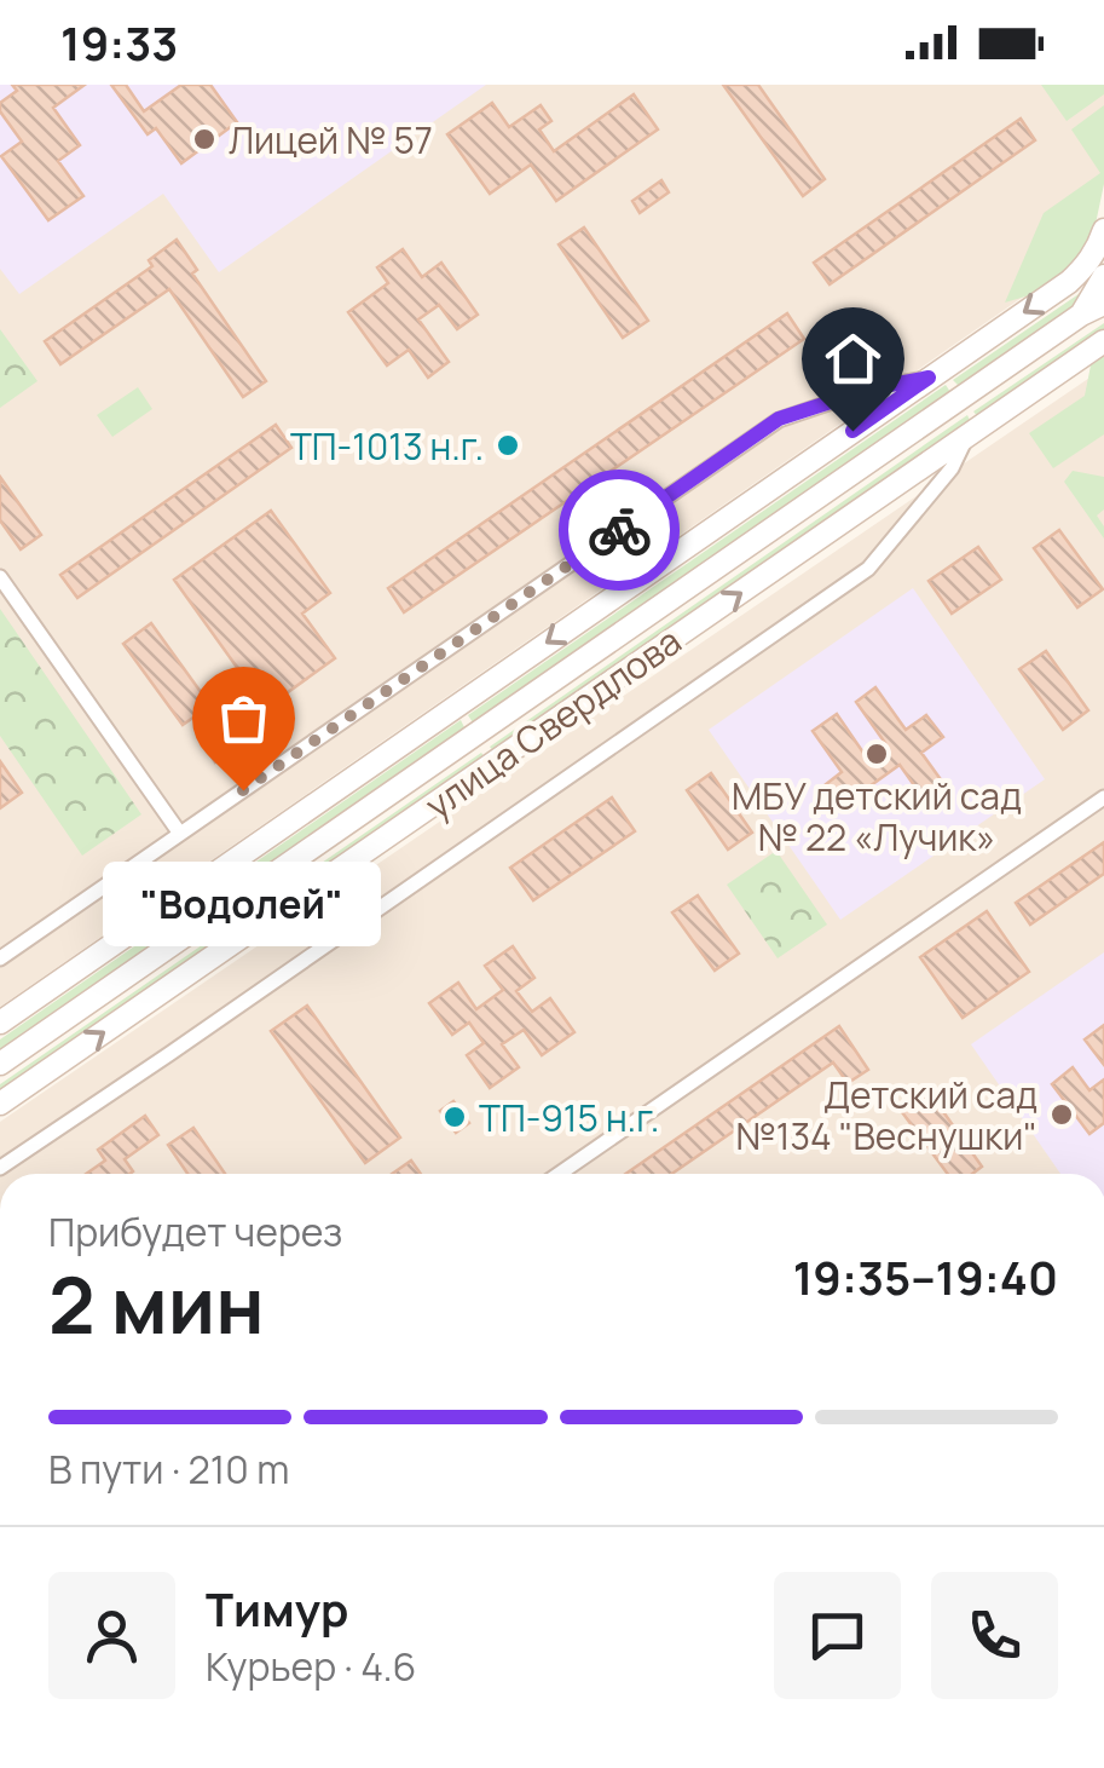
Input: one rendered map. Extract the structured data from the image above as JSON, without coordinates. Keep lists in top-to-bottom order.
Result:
{
  "streets": {
    "main road": ["улица Свердлова"]
  },
  "places": [
    "Лицей № 57",
    "ТП-1013 н.г.",
    "МБУ детский сад № 22 «Лучик»",
    "\"Водолей\"",
    "Детский сад №134 \"Веснушки\"",
    "ТП-915 н.г."
  ],
  "page": {
    "status": "19:33",
    "bubble": "\"Водолей\"",
    "heading": ["2 мин", "Прибудет через", "19:35–19:40"],
    "panel": ["Тимур", "Курьер · 4.6"],
    "bar": "В пути · 210 m"
  }
}
